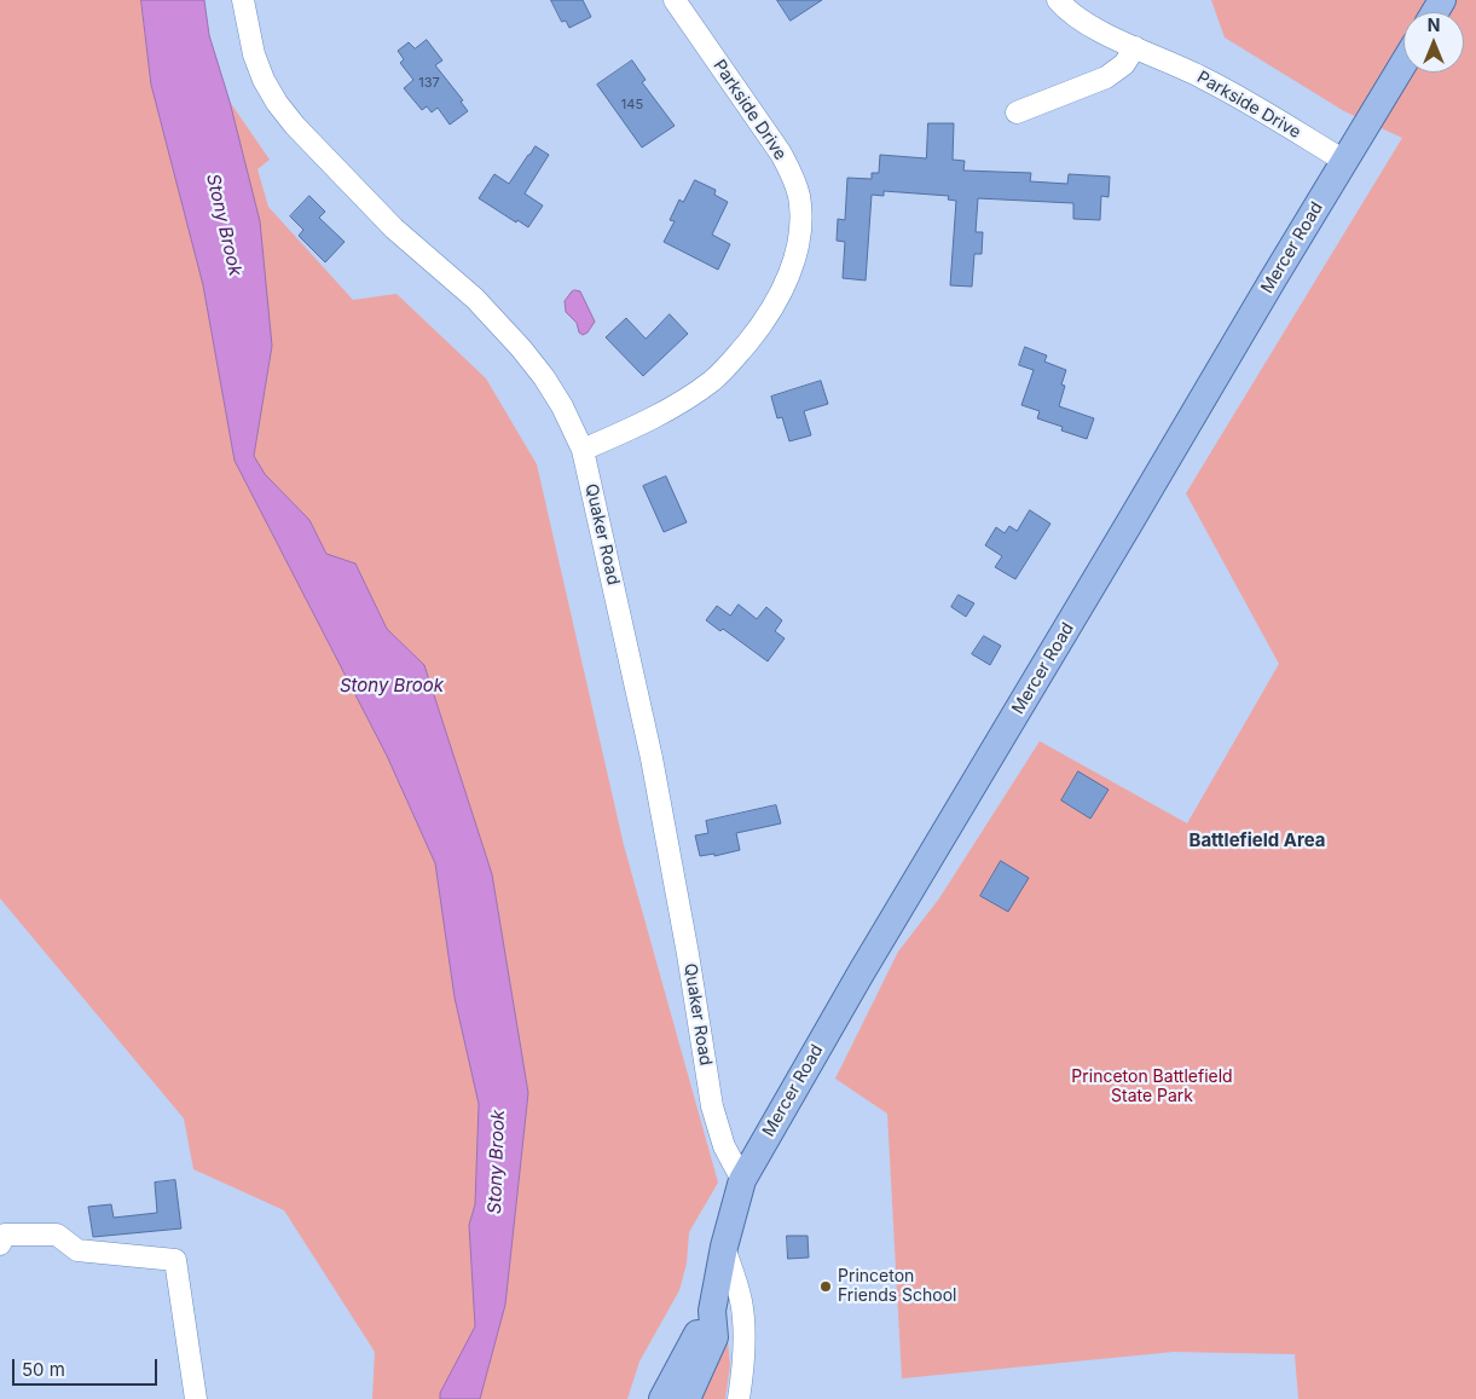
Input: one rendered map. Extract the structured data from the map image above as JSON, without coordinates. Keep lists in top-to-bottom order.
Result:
{
  "streets": {
    "main road": ["Mercer Road"],
    "street": ["Parkside Drive", "Quaker Road"]
  },
  "crossings": [
    ["Parkside Drive", "Mercer Road"],
    ["Parkside Drive", "Quaker Road"],
    ["Mercer Road", "Quaker Road"]
  ],
  "districts": ["Battlefield Area"],
  "water": ["Stony Brook"],
  "parks": ["Princeton Battlefield State Park"],
  "places": ["Princeton Friends School"],
  "house_numbers": ["137", "145"],
  "scale_bar": "50 m",
  "north": "top"
}
